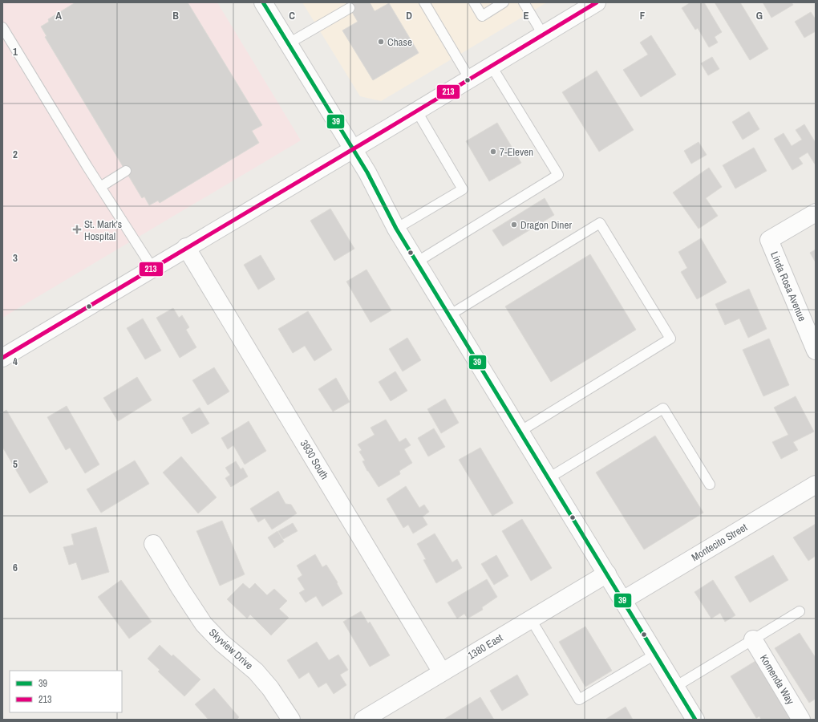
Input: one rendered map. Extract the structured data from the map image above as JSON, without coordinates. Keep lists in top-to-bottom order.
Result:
{
  "streets": {
    "main road": [
      "Linda Rosa Avenue",
      "3930 South",
      "Montecito Street",
      "1380 East",
      "Skyview Drive",
      "Komenda Way"
    ]
  },
  "crossings": [
    ["3930 South", "1380 East"]
  ],
  "places": {
    "other": ["Chase", "7-Eleven", "Dragon Diner"],
    "health": ["St. Mark's Hospital"]
  },
  "lines": ["transit line 39", "transit line 213"],
  "legend": ["39", "213"],
  "grid": {
    "columns": [
      "A",
      "B",
      "C",
      "D",
      "E",
      "F",
      "G"
    ],
    "rows": [
      "1",
      "2",
      "3",
      "4",
      "5",
      "6"
    ]
  }
}
